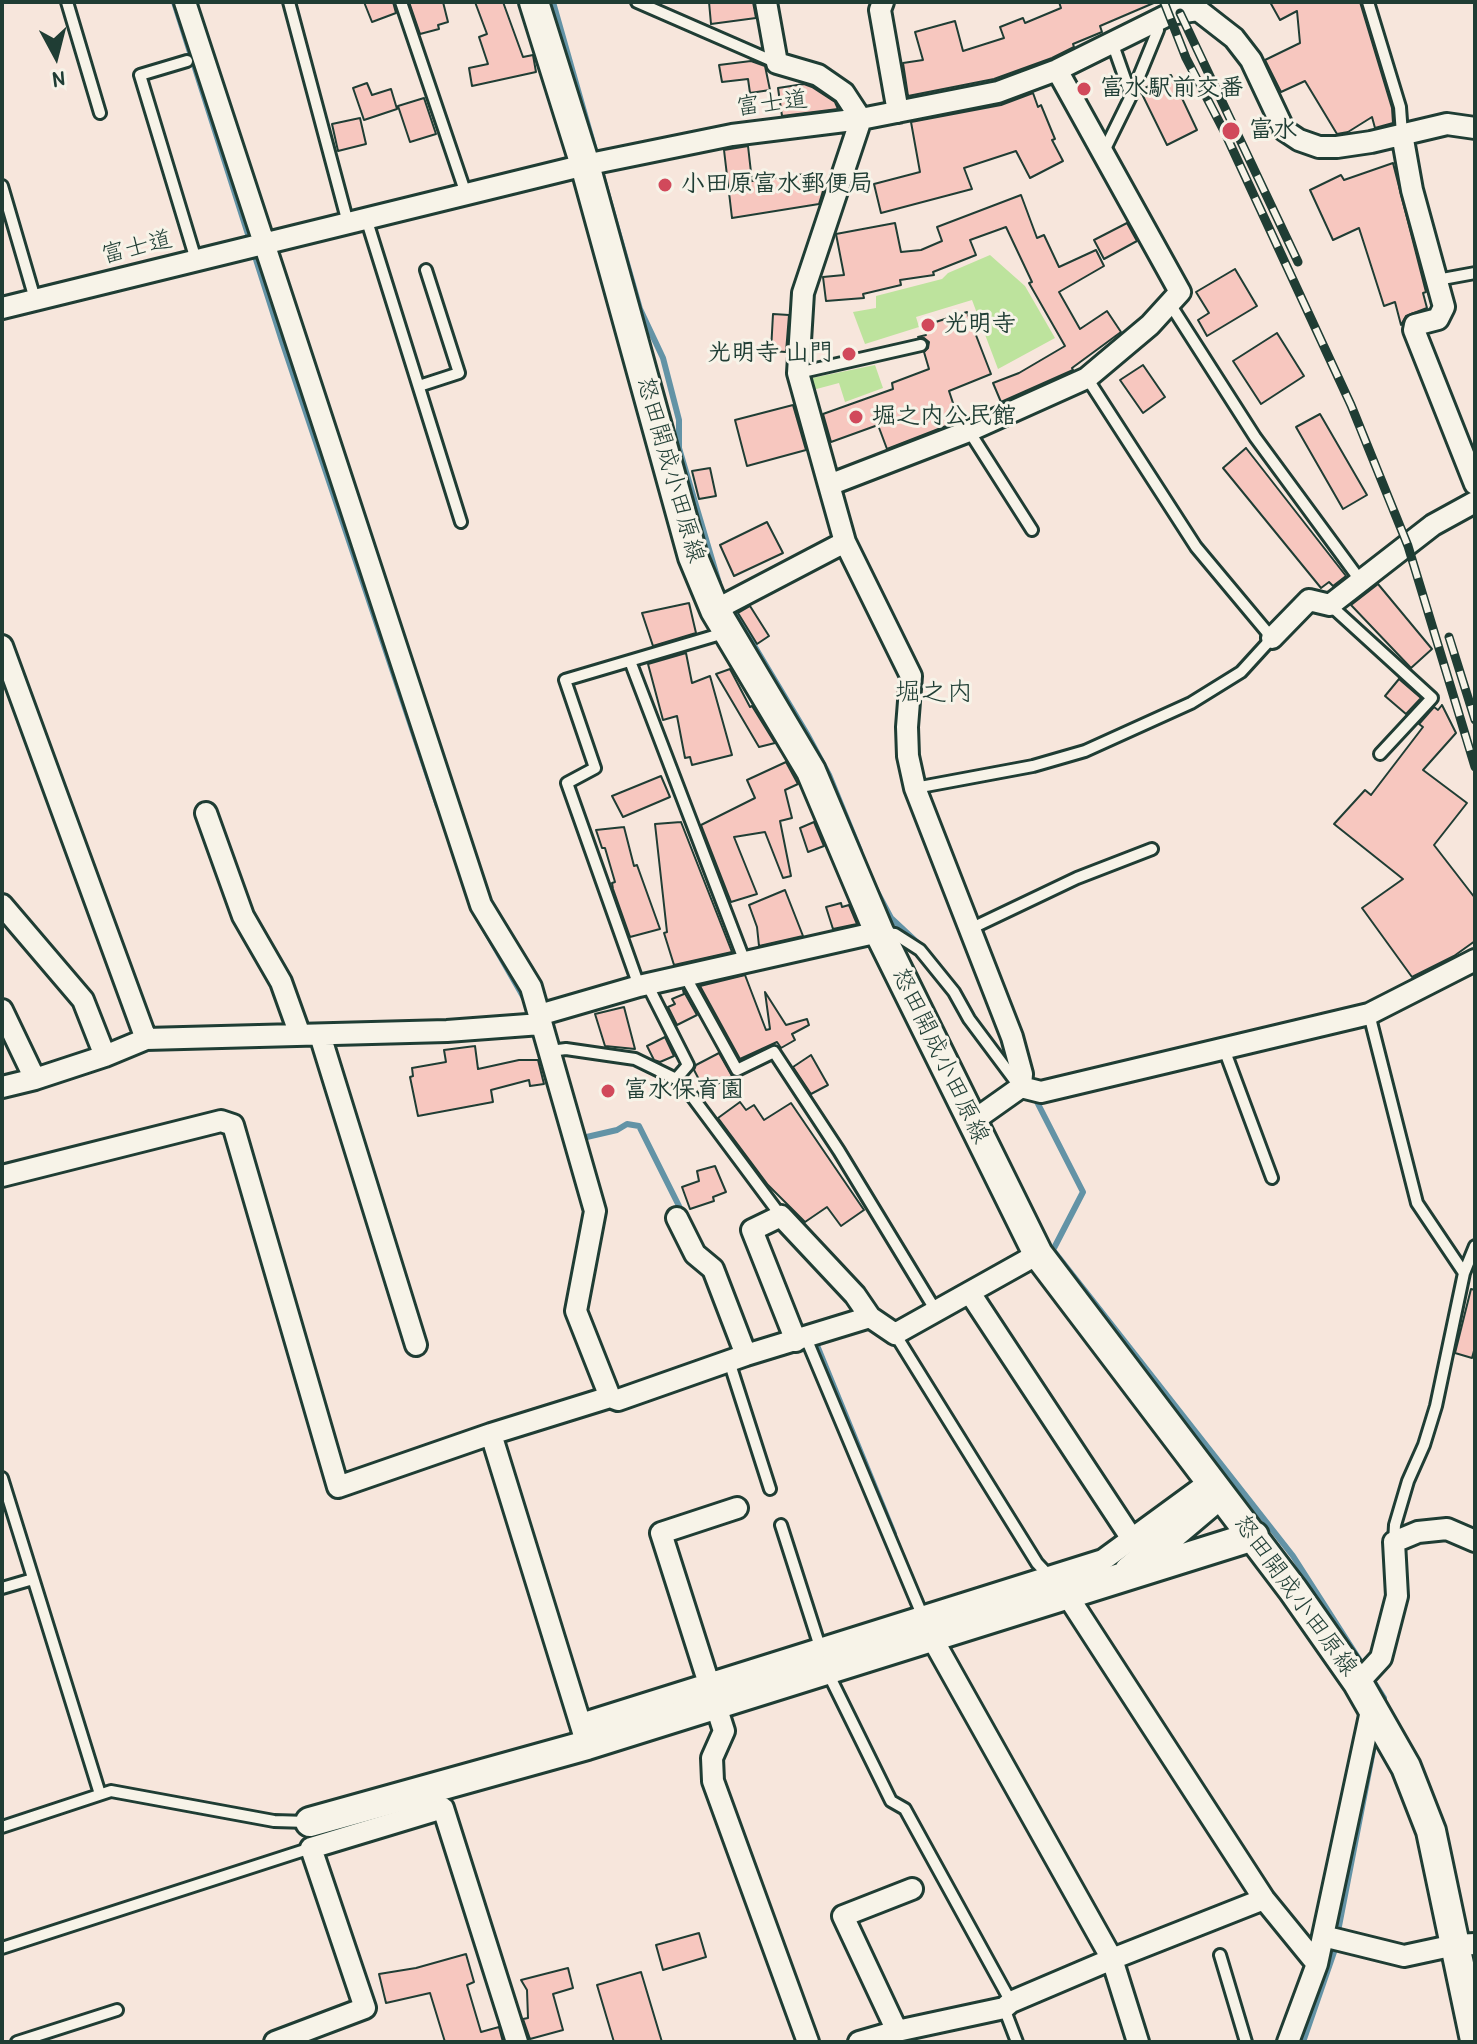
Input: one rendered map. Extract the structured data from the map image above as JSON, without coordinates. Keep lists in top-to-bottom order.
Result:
{
  "streets": {
    "main road": ["怒田開成小田原線"],
    "street": ["富士道"]
  },
  "crossings": [
    ["富士道", "怒田開成小田原線"]
  ],
  "districts": ["堀之内"],
  "places": [
    "富水駅前交番",
    "富水",
    "小田原富水郵便局",
    "光明寺",
    "光明寺 山門",
    "堀之内公民館",
    "富水保育園"
  ],
  "north": "bottom"
}
